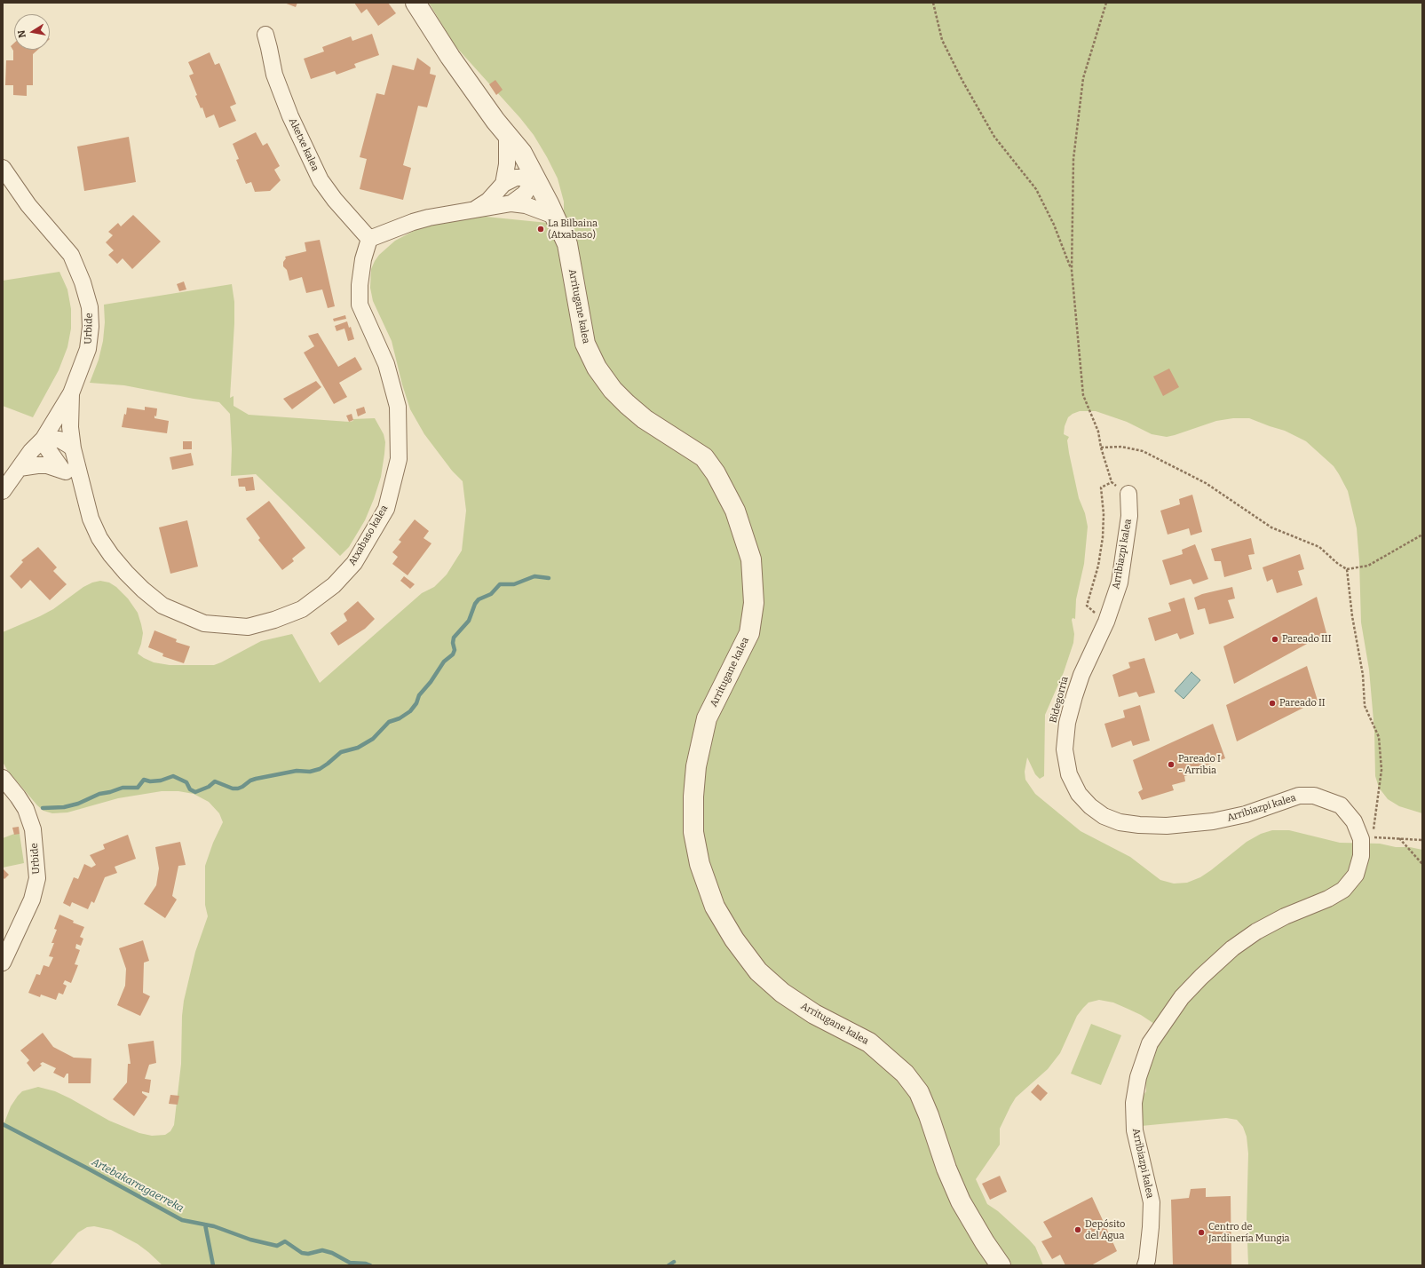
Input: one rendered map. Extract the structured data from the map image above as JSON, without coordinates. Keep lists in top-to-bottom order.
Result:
{
  "streets": {
    "street": [
      "Aketxe kalea",
      "Arritugane kalea",
      "Urbide",
      "Atxabaso kalea",
      "Arribiazpi kalea"
    ]
  },
  "crossings": [
    ["Aketxe kalea", "Atxabaso kalea"],
    ["Urbide", "Atxabaso kalea"]
  ],
  "water": ["Artebakarragaerreka"],
  "places": [
    "La Bilbaina (Atxabaso)",
    "Pareado III",
    "Pareado II",
    "Pareado I - Arribia",
    "Depósito del Agua",
    "Centro de Jardinería Mungia"
  ],
  "north": "left"
}
